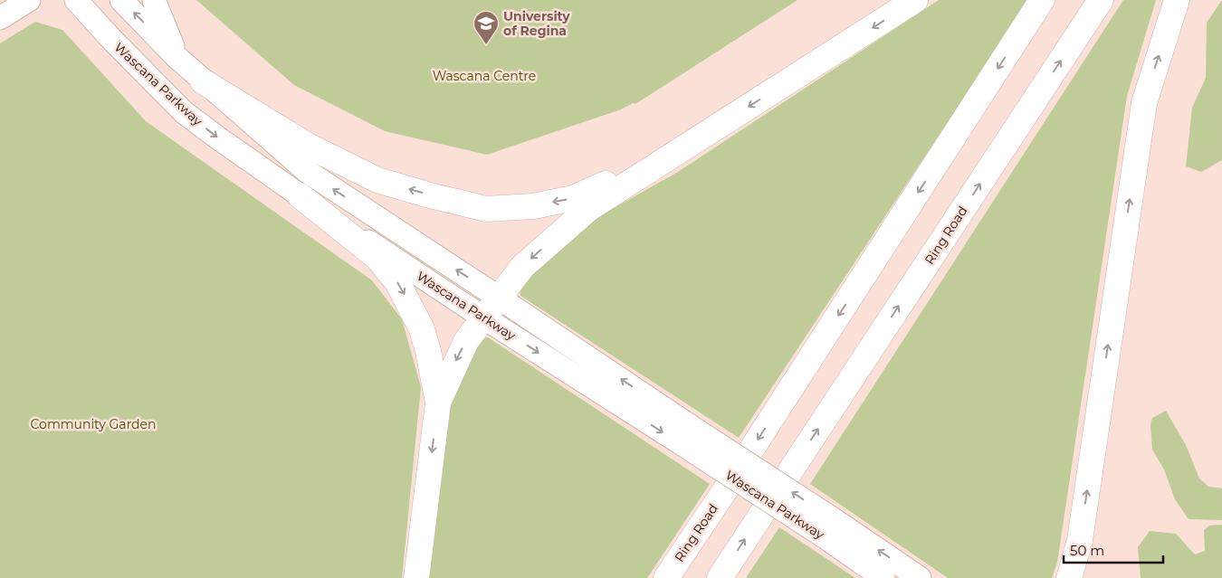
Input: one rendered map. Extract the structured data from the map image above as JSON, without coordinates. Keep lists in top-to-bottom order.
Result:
{
  "streets": {
    "highway": ["Ring Road"],
    "main road": ["Wascana Parkway"]
  },
  "parks": ["Wascana Centre", "Community Garden"],
  "places": {
    "school or university": ["University of Regina"]
  },
  "scale_bar": "50 m"
}
